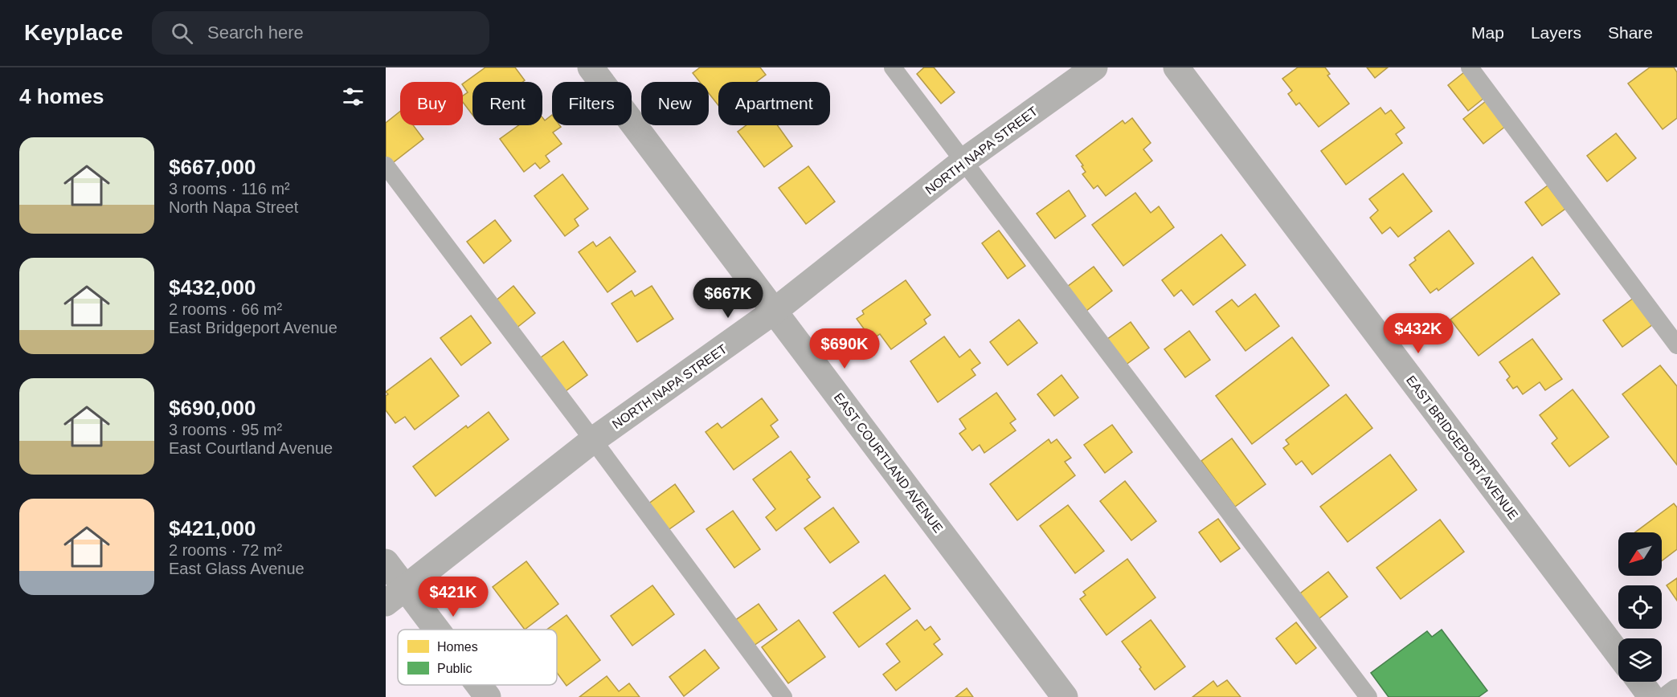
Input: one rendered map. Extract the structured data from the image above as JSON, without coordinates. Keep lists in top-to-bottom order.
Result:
{
  "streets": {
    "street": ["NORTH NAPA STREET", "EAST BRIDGEPORT AVENUE", "EAST COURTLAND AVENUE"]
  },
  "crossings": [
    ["NORTH NAPA STREET", "EAST COURTLAND AVENUE"]
  ],
  "legend": ["Homes", "Public"],
  "north": "bottom left",
  "page": {
    "header": "Keyplace",
    "search": "Search here",
    "nav": ["Map", "Layers", "Share"],
    "heading": "4 homes",
    "chip": [
      "Buy",
      "Rent",
      "Filters",
      "New",
      "Apartment"
    ],
    "list": [
      {
        "name": "$667,000",
        "note": "3 rooms · 116 m² · North Napa Street"
      },
      {
        "name": "$432,000",
        "note": "2 rooms · 66 m² · East Bridgeport Avenue"
      },
      {
        "name": "$690,000",
        "note": "3 rooms · 95 m² · East Courtland Avenue"
      },
      {
        "name": "$421,000",
        "note": "2 rooms · 72 m² · East Glass Avenue"
      }
    ],
    "price": [
      "$667K",
      "$432K",
      "$690K",
      "$421K"
    ]
  }
}
